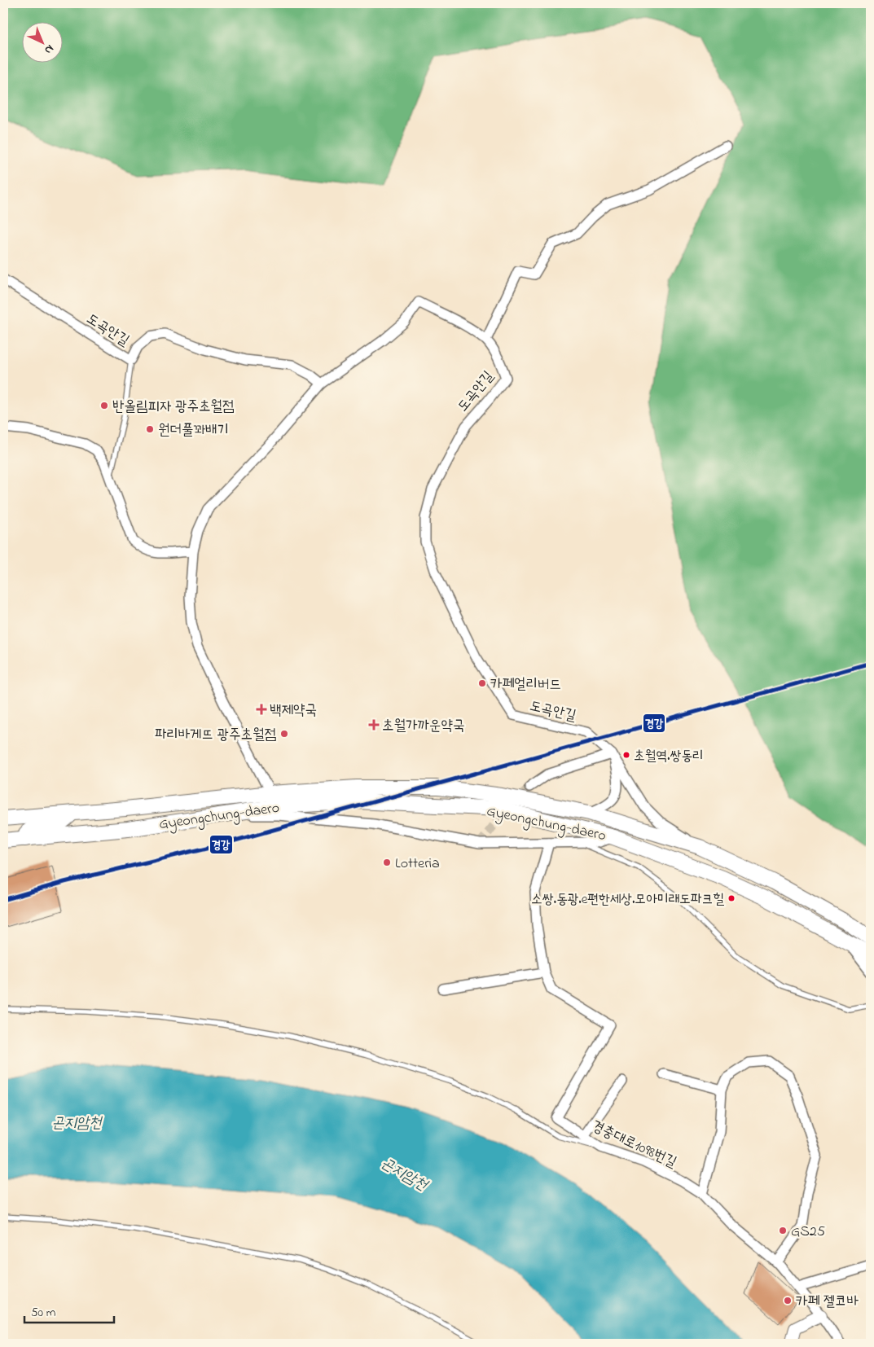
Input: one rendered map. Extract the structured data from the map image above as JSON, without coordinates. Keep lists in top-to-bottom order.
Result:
{
  "streets": {
    "main road": ["Gyeongchung-daero"],
    "street": ["도곡안길", "경충대로1098번길"]
  },
  "crossings": [
    ["도곡안길", "Gyeongchung-daero"]
  ],
  "water": ["곤지암천"],
  "places": {
    "other": [
      "반올림피자 광주초월점",
      "원더풀꽈배기",
      "카페얼리버드",
      "파리바게뜨 광주초월점",
      "초월역.쌍동리",
      "Lotteria",
      "소쌍.동광.e편한세상.모아미래도파크힐",
      "GS25",
      "카페 젤코바"
    ],
    "health": ["백제약국", "초월가까운약국"]
  },
  "lines": ["transit line 경강"],
  "scale_bar": "50 m",
  "north": "bottom right"
}
